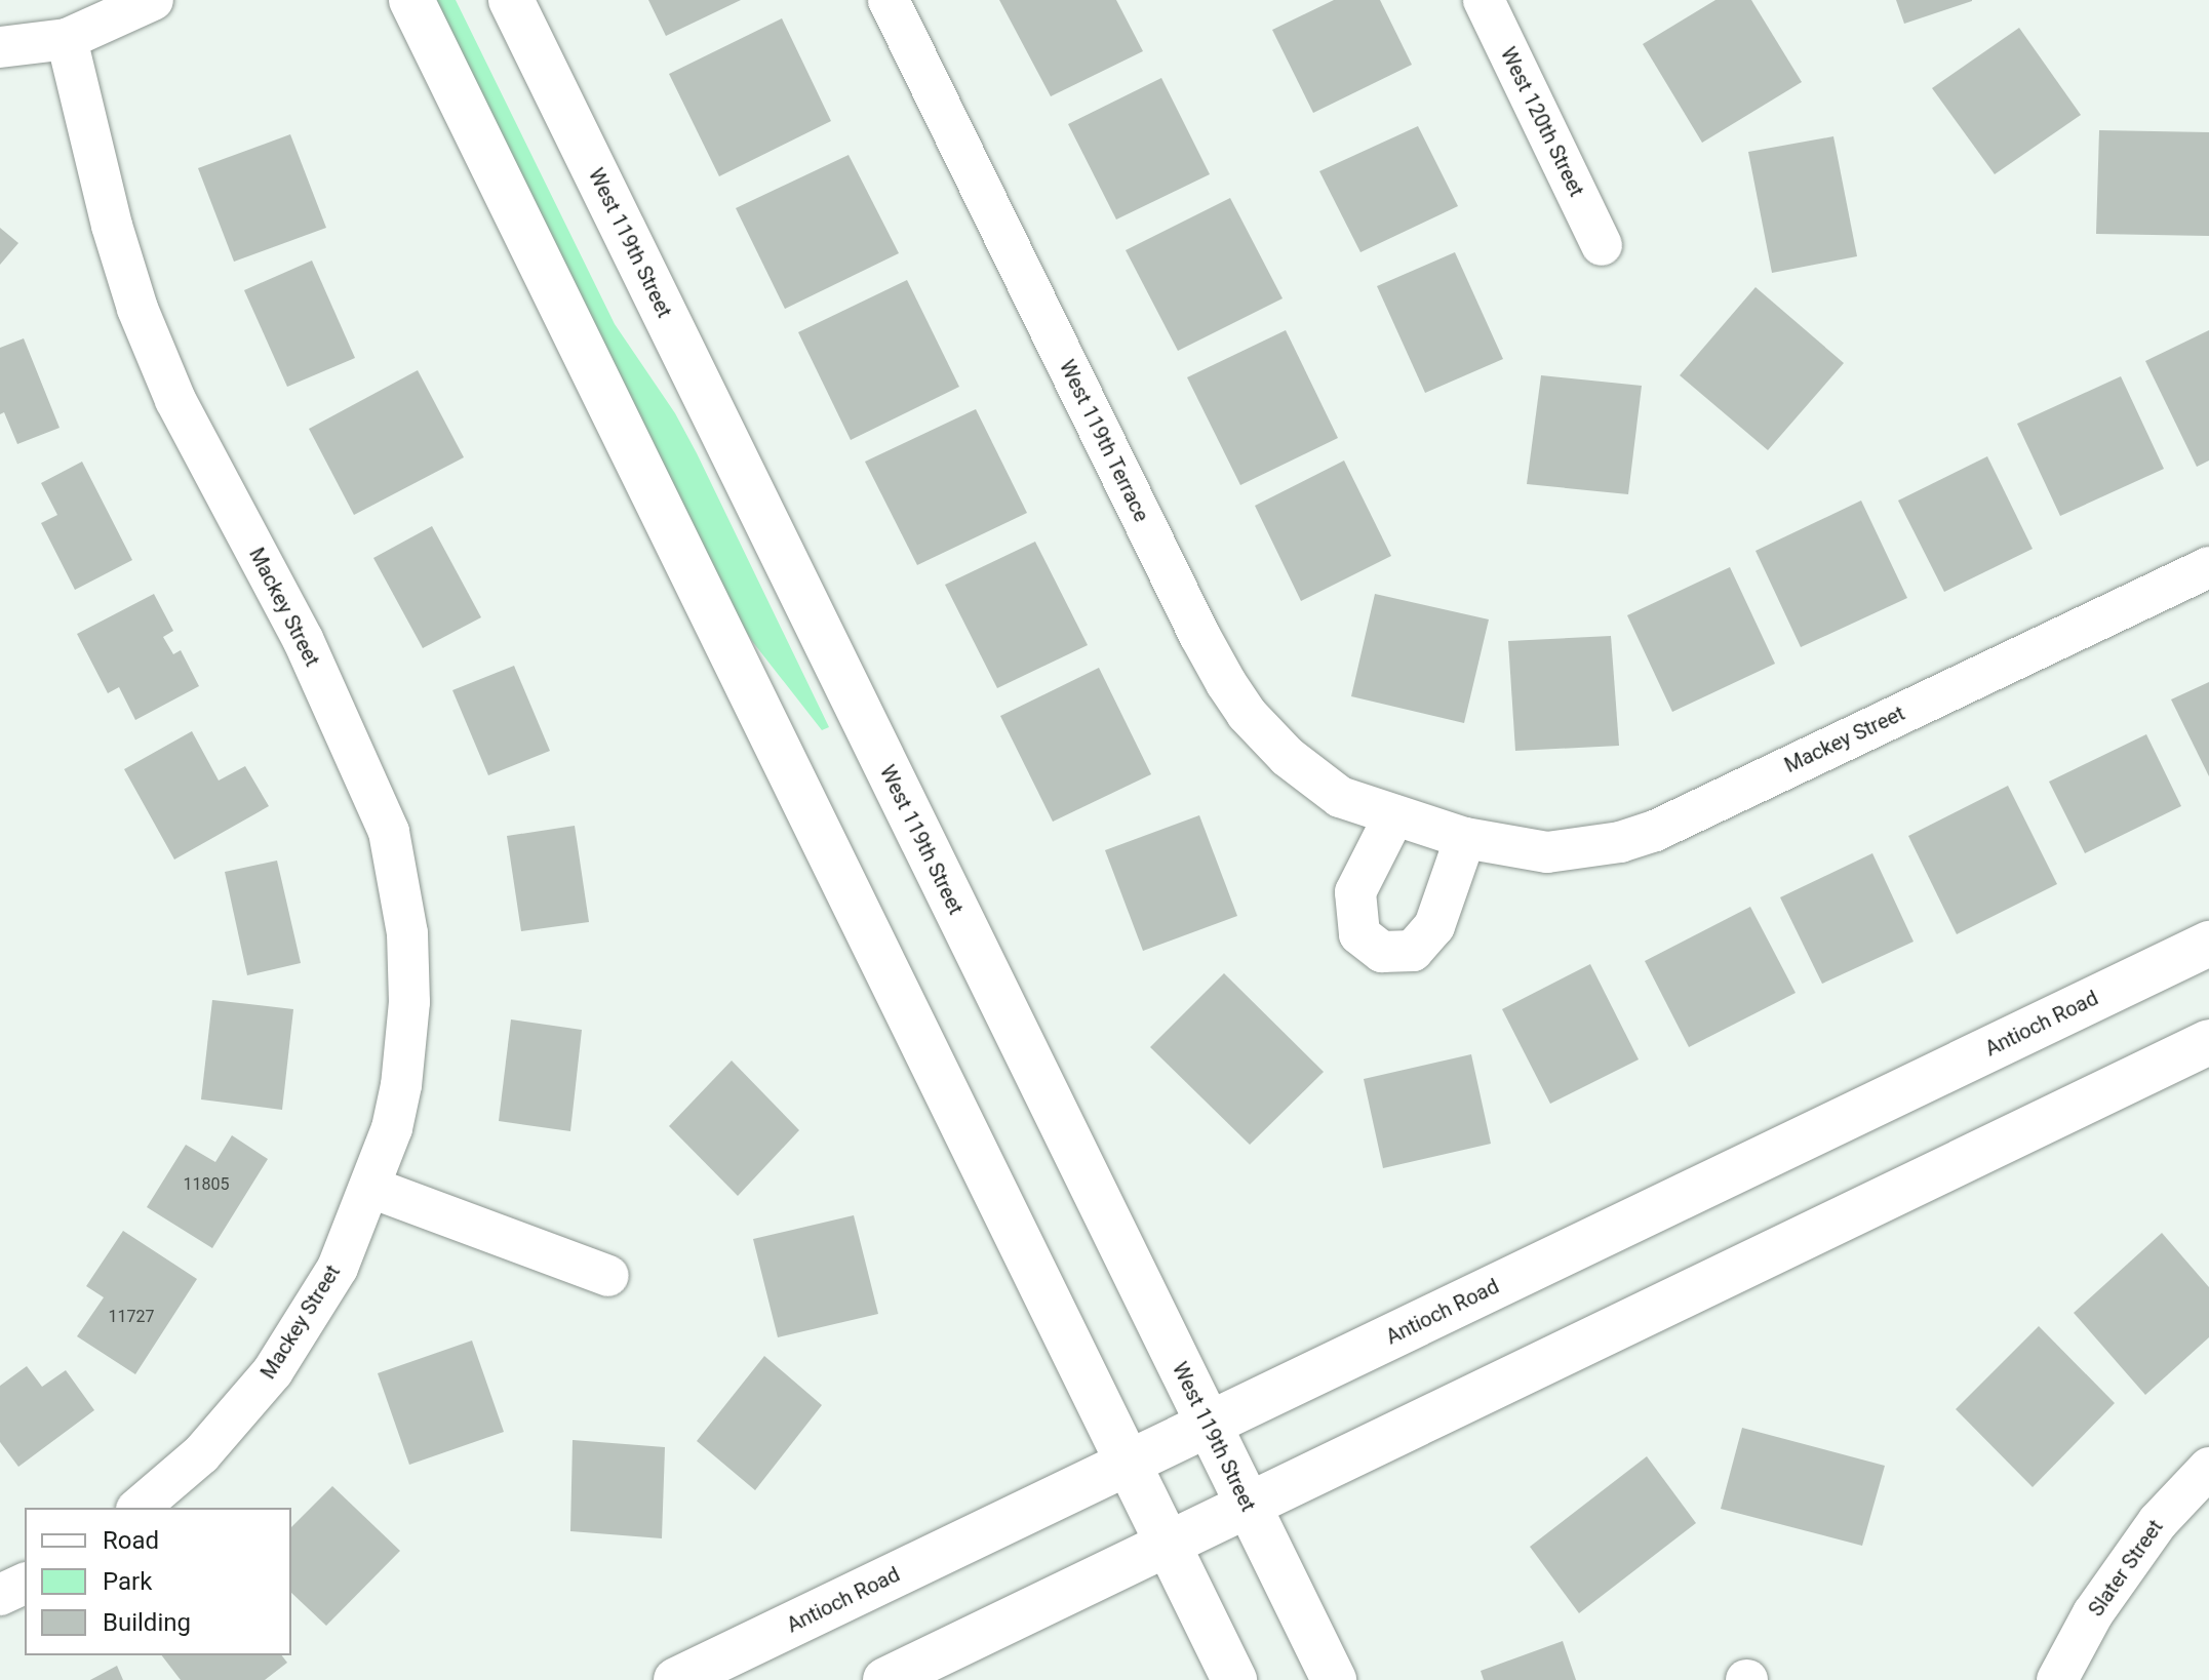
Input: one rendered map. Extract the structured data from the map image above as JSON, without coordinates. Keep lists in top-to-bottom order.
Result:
{
  "streets": {
    "main road": ["West 119th Street", "Antioch Road"],
    "street": [
      "West 120th Street",
      "West 119th Terrace",
      "Mackey Street",
      "Slater Street"
    ]
  },
  "crossings": [
    ["West 119th Street", "Antioch Road"],
    ["West 119th Terrace", "Mackey Street"]
  ],
  "house_numbers": ["11805", "11727"],
  "legend": ["Road", "Park", "Building"]
}
